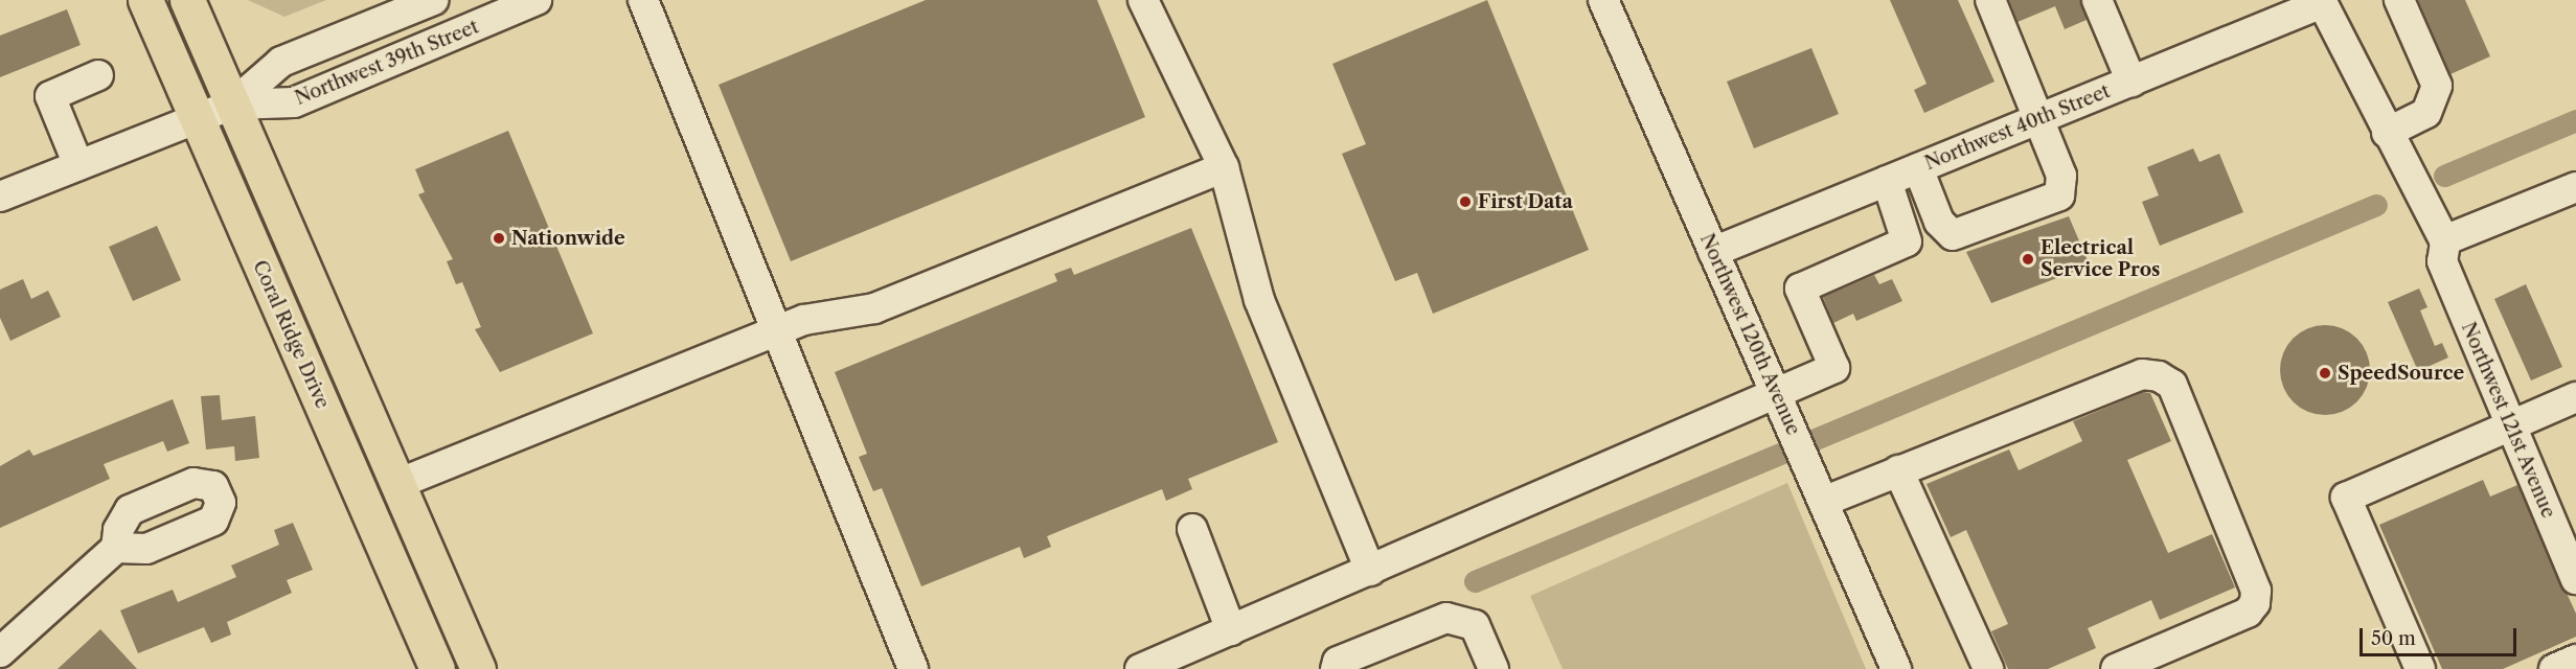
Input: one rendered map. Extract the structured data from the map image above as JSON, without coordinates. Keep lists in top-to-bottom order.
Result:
{
  "streets": {
    "main road": ["Coral Ridge Drive"],
    "street": [
      "Northwest 39th Street",
      "Northwest 40th Street",
      "Northwest 120th Avenue",
      "Northwest 121st Avenue"
    ]
  },
  "crossings": [
    ["Northwest 39th Street", "Coral Ridge Drive"],
    ["Northwest 40th Street", "Northwest 120th Avenue"],
    ["Northwest 40th Street", "Northwest 121st Avenue"]
  ],
  "places": [
    "First Data",
    "Nationwide",
    "Electrical Service Pros",
    "SpeedSource"
  ],
  "scale_bar": "50 m"
}
